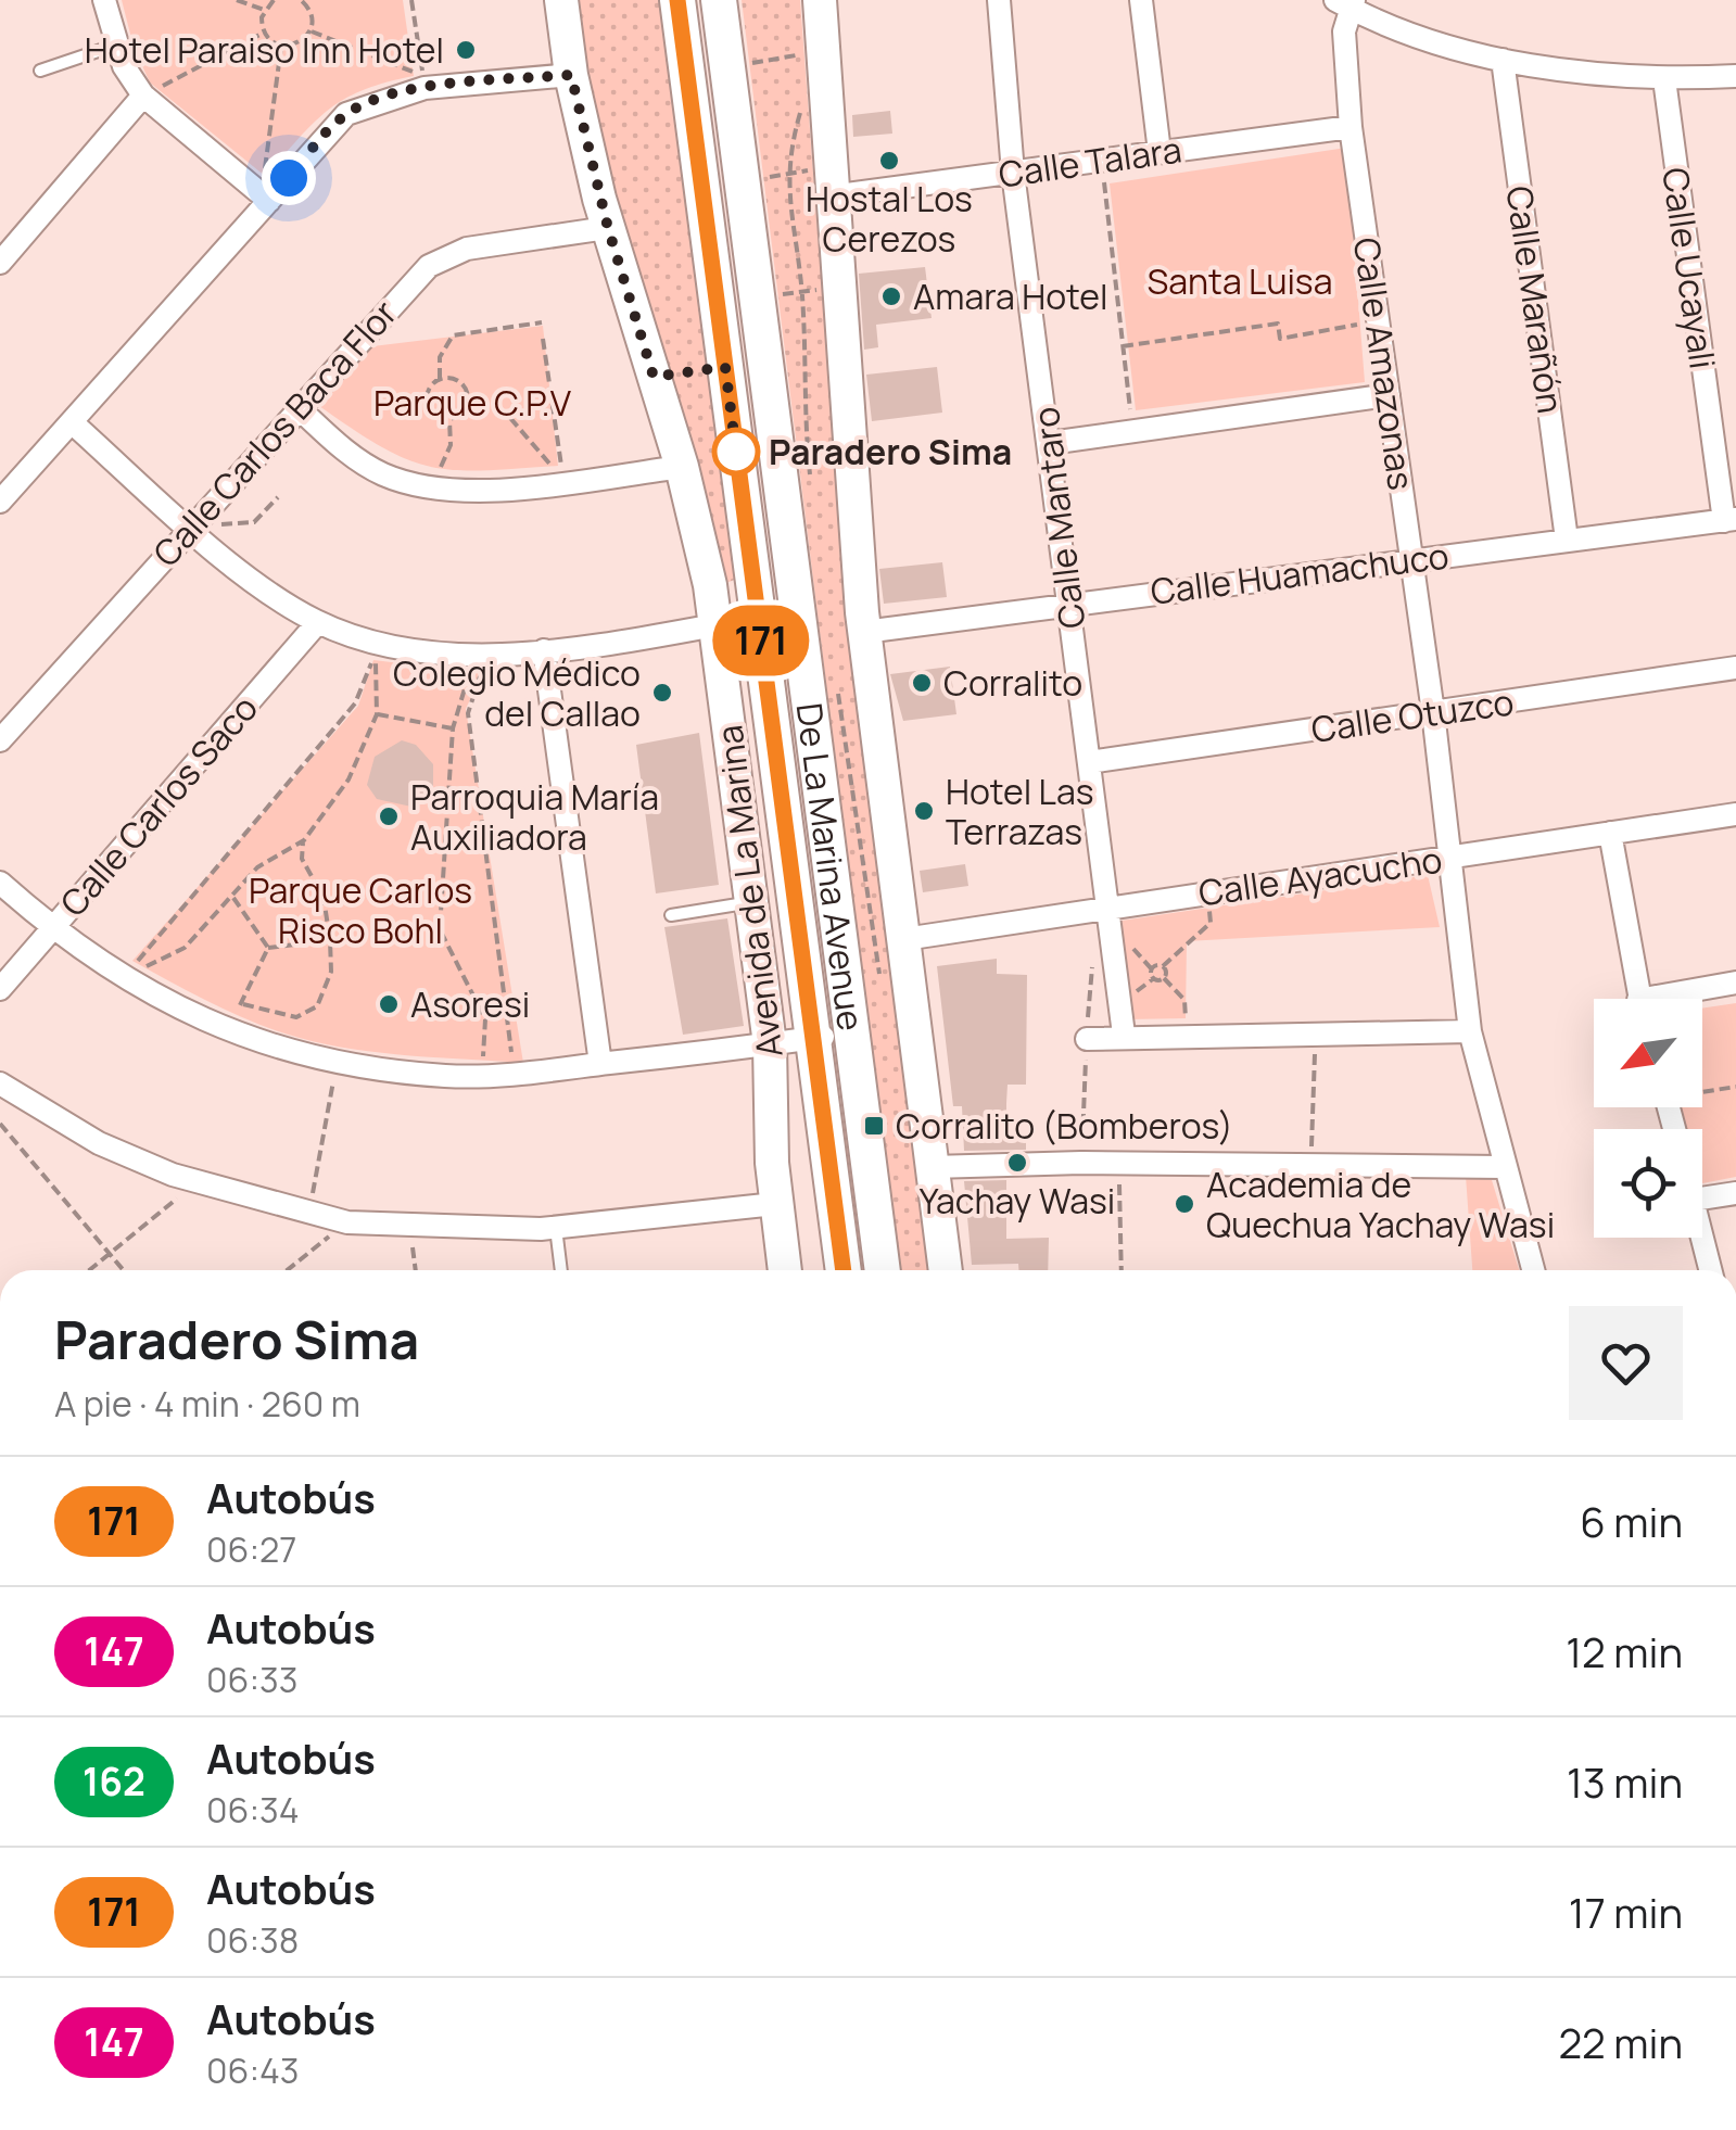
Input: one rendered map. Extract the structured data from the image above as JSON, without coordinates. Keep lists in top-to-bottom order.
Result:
{
  "streets": {
    "main road": ["De La Marina Avenue", "Avenida de La Marina"],
    "street": [
      "Calle Talara",
      "Calle Ucayali",
      "Calle Marañón",
      "Calle Amazonas",
      "Calle Carlos Baca Flor",
      "Calle Mantaro",
      "Calle Huamachuco",
      "Calle Otuzco",
      "Calle Carlos Saco",
      "Calle Ayacucho"
    ]
  },
  "crossings": [
    ["Calle Talara", "Calle Amazonas"],
    ["Calle Talara", "Calle Mantaro"],
    ["Calle Ucayali", "Calle Huamachuco"],
    ["Calle Marañón", "Calle Huamachuco"],
    ["Calle Amazonas", "Calle Huamachuco"],
    ["Calle Amazonas", "Calle Otuzco"],
    ["Calle Amazonas", "Calle Ayacucho"],
    ["Calle Carlos Baca Flor", "Avenida de La Marina"],
    ["Calle Mantaro", "Calle Huamachuco"],
    ["Calle Mantaro", "Calle Otuzco"],
    ["Calle Mantaro", "Calle Ayacucho"]
  ],
  "parks": ["Santa Luisa", "Parque C.P.V", "Parque Carlos Risco Bohl"],
  "places": {
    "other": [
      "Hotel Paraiso Inn Hotel",
      "Hostal Los Cerezos",
      "Amara Hotel",
      "Paradero Sima",
      "Corralito",
      "Colegio Médico del Callao",
      "Hotel Las Terrazas",
      "Parroquia María Auxiliadora",
      "Asoresi",
      "Yachay Wasi",
      "Academia de Quechua Yachay Wasi"
    ],
    "transit": ["Corralito (Bomberos)"]
  },
  "lines": ["bus line 171"],
  "north": "bottom left",
  "page": {
    "on_map": "171",
    "heading": ["Paradero Sima", "A pie · 4 min · 260 m"],
    "list": [
      {
        "mark": "171",
        "name": "Autobús",
        "note": "06:27",
        "value": "6 min"
      },
      {
        "mark": "147",
        "name": "Autobús",
        "note": "06:33",
        "value": "12 min"
      },
      {
        "mark": "162",
        "name": "Autobús",
        "note": "06:34",
        "value": "13 min"
      },
      {
        "mark": "171",
        "name": "Autobús",
        "note": "06:38",
        "value": "17 min"
      },
      {
        "mark": "147",
        "name": "Autobús",
        "note": "06:43",
        "value": "22 min"
      }
    ]
  }
}
